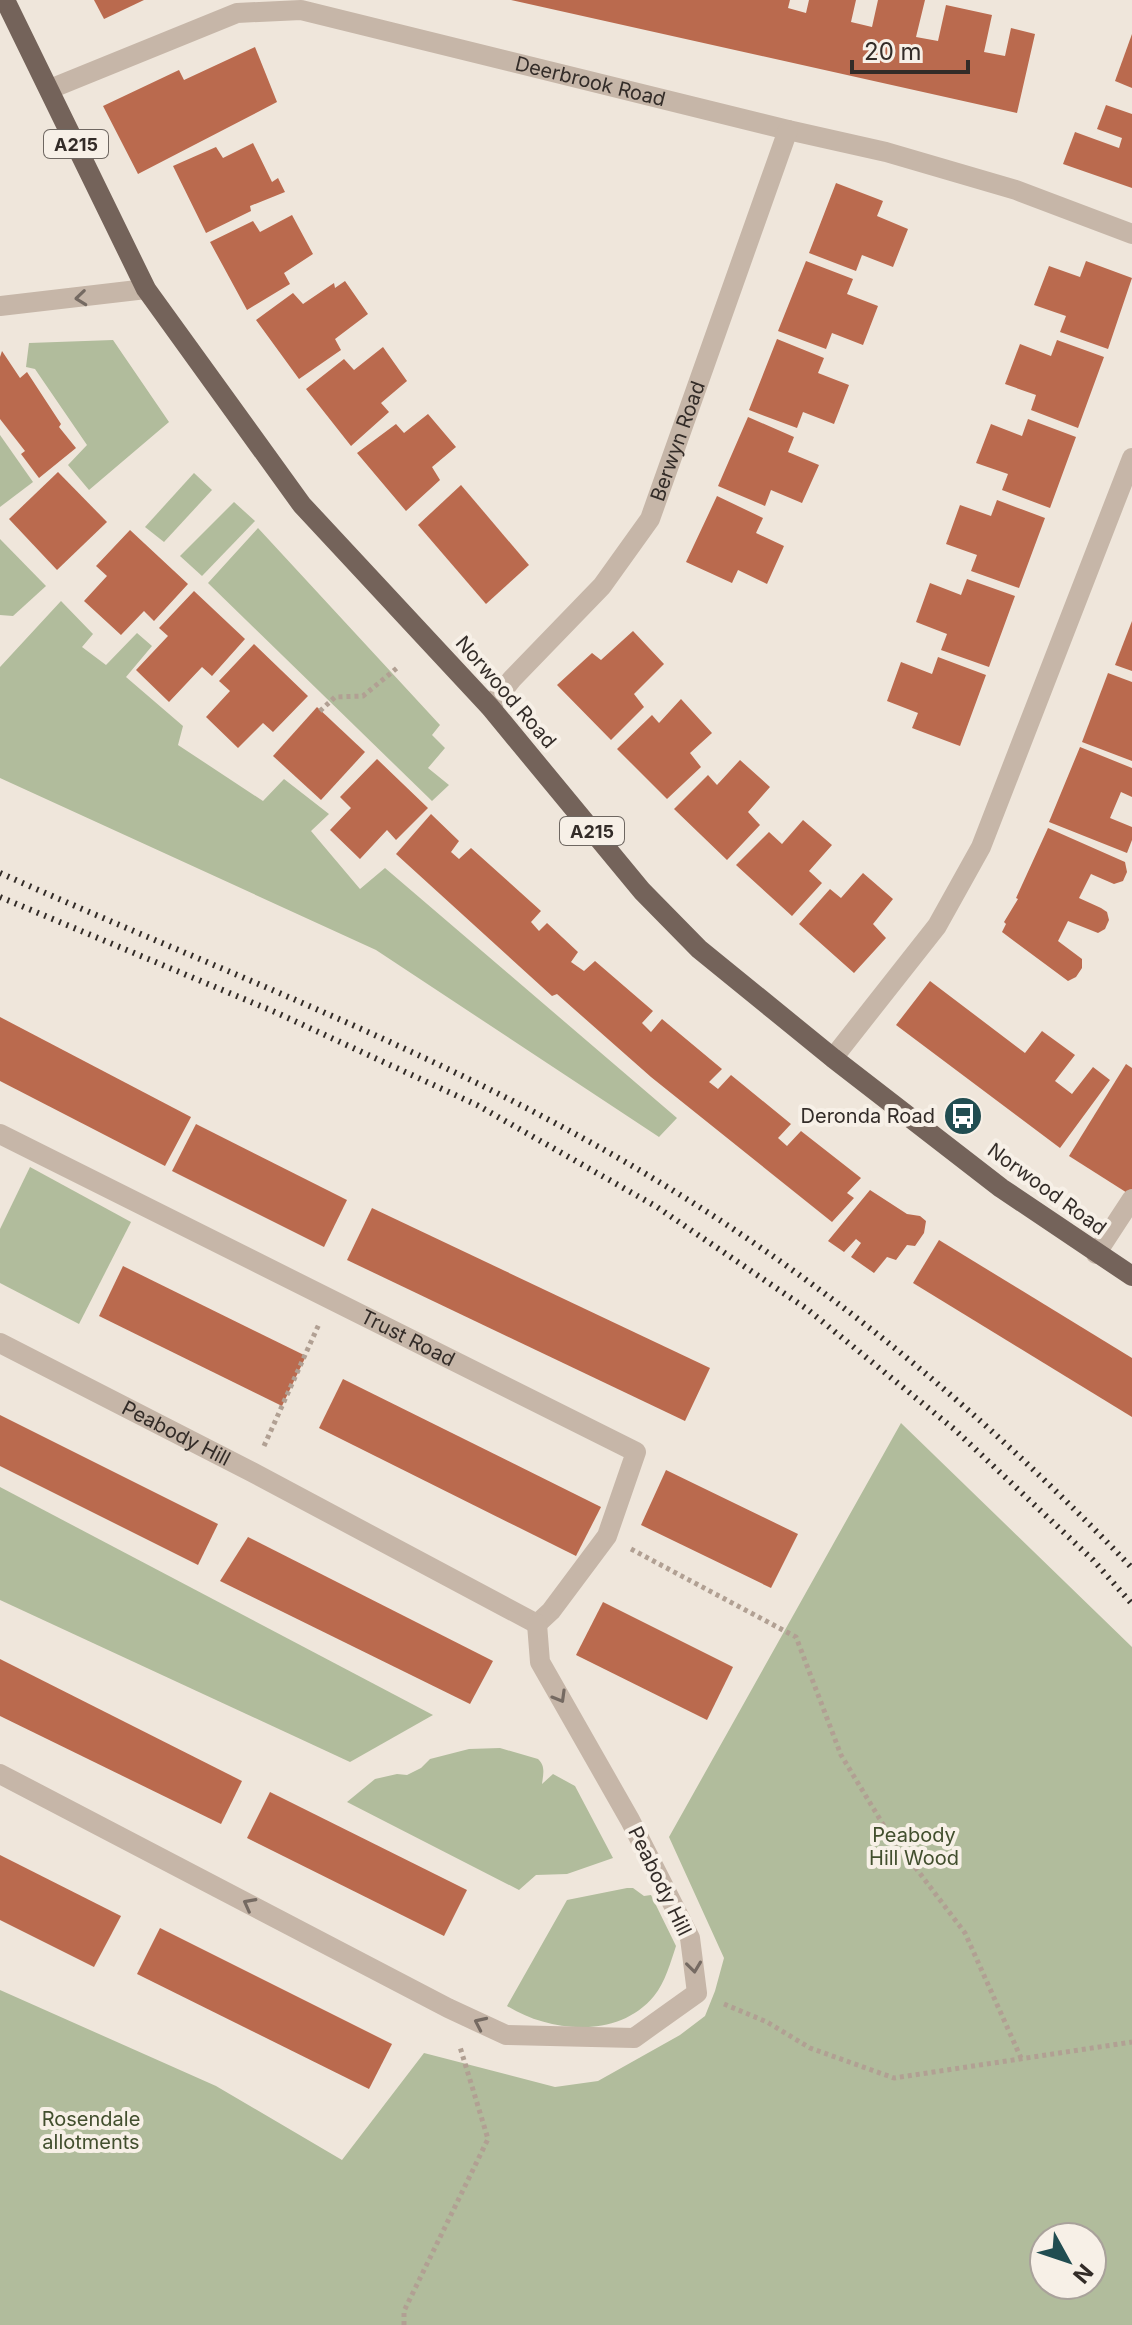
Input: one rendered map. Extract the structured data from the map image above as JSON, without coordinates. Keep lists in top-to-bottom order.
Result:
{
  "streets": {
    "main road": ["A215", "Norwood Road"],
    "street": [
      "Deerbrook Road",
      "Berwyn Road",
      "Trust Road",
      "Peabody Hill"
    ]
  },
  "crossings": [
    ["Deerbrook Road", "Berwyn Road"],
    ["Deerbrook Road", "Norwood Road"],
    ["Berwyn Road", "Norwood Road"],
    ["Trust Road", "Peabody Hill"]
  ],
  "one_way": ["Peabody Hill"],
  "parks": ["Peabody Hill Wood", "Rosendale allotments"],
  "places": {
    "bus stop": ["Deronda Road"]
  },
  "scale_bar": "20 m",
  "north": "bottom right"
}
